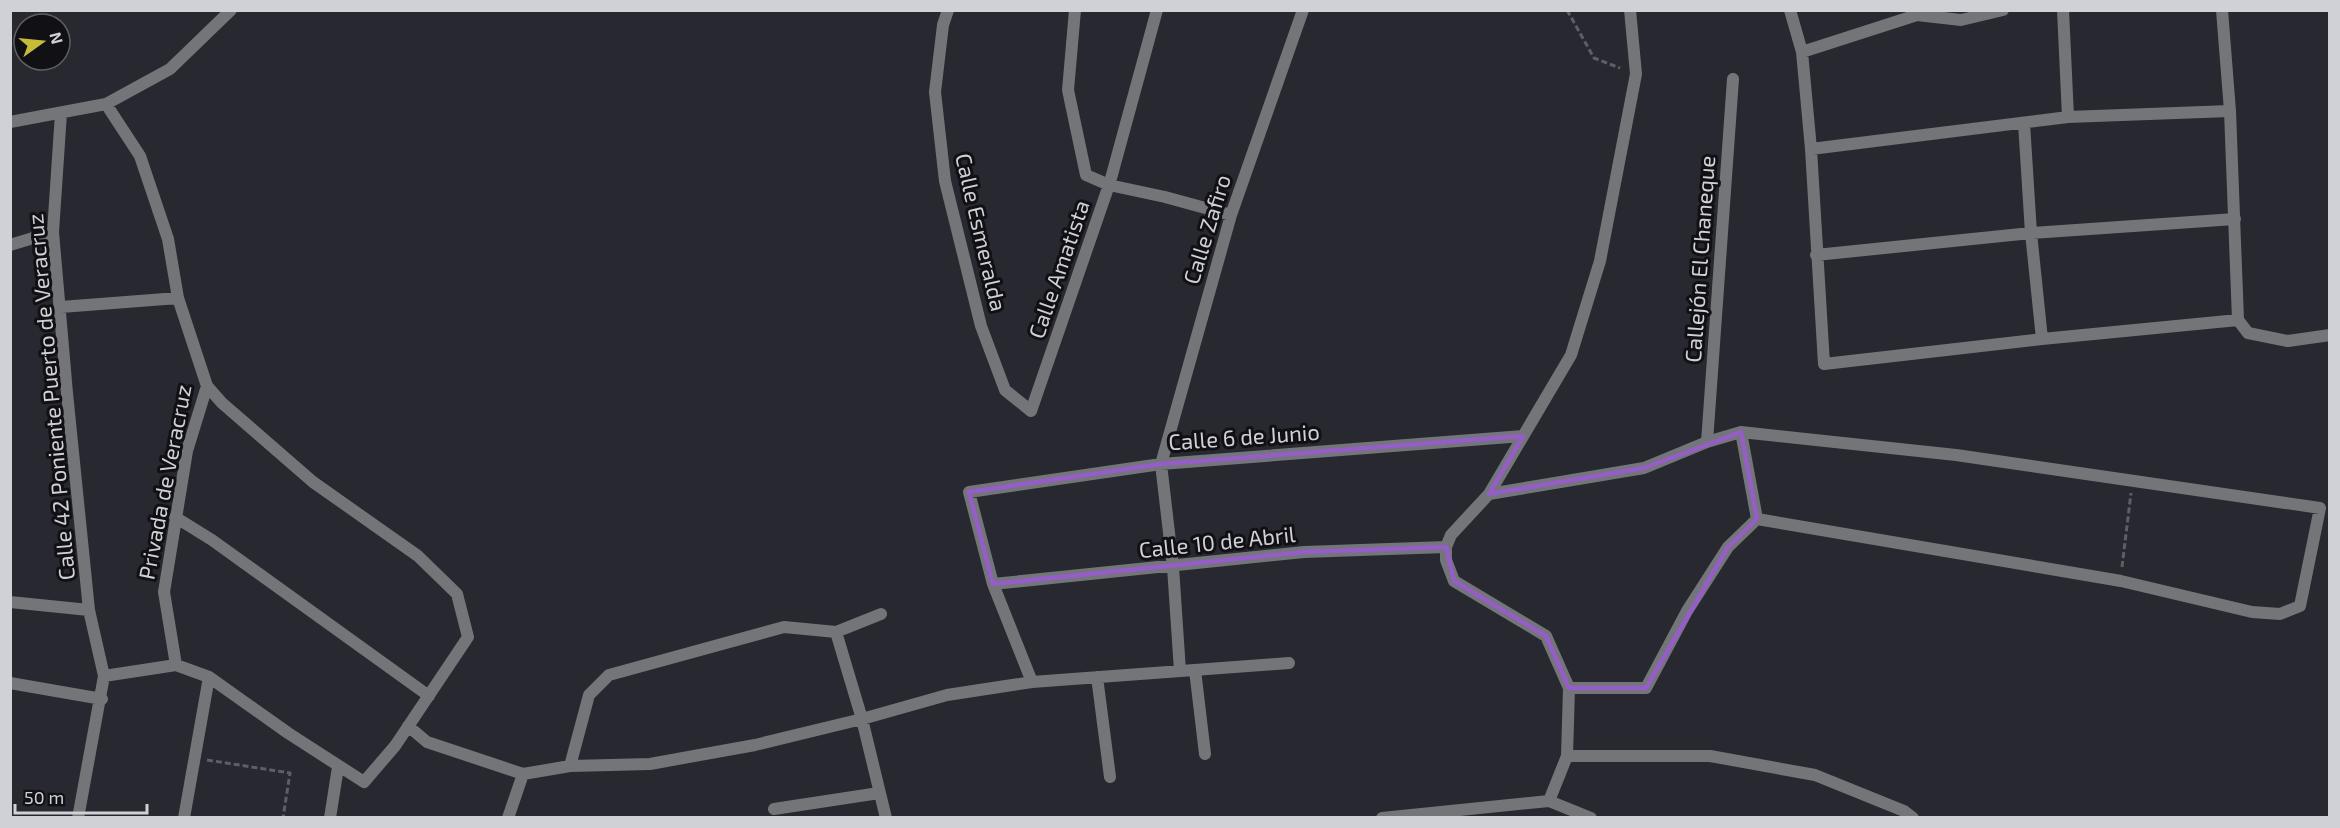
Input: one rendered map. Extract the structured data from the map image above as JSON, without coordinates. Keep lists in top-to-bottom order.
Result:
{
  "streets": {
    "street": [
      "Calle Zafiro",
      "Calle Esmeralda",
      "Callejón El Chaneque",
      "Calle Amatista",
      "Calle 42 Poniente Puerto de Veracruz",
      "Calle 6 de Junio",
      "Privada de Veracruz",
      "Calle 10 de Abril"
    ]
  },
  "crossings": [
    ["Calle Zafiro", "Calle 6 de Junio"],
    ["Calle Esmeralda", "Calle Amatista"],
    ["Calle 6 de Junio", "Calle 10 de Abril"]
  ],
  "scale_bar": "50 m",
  "north": "right"
}
